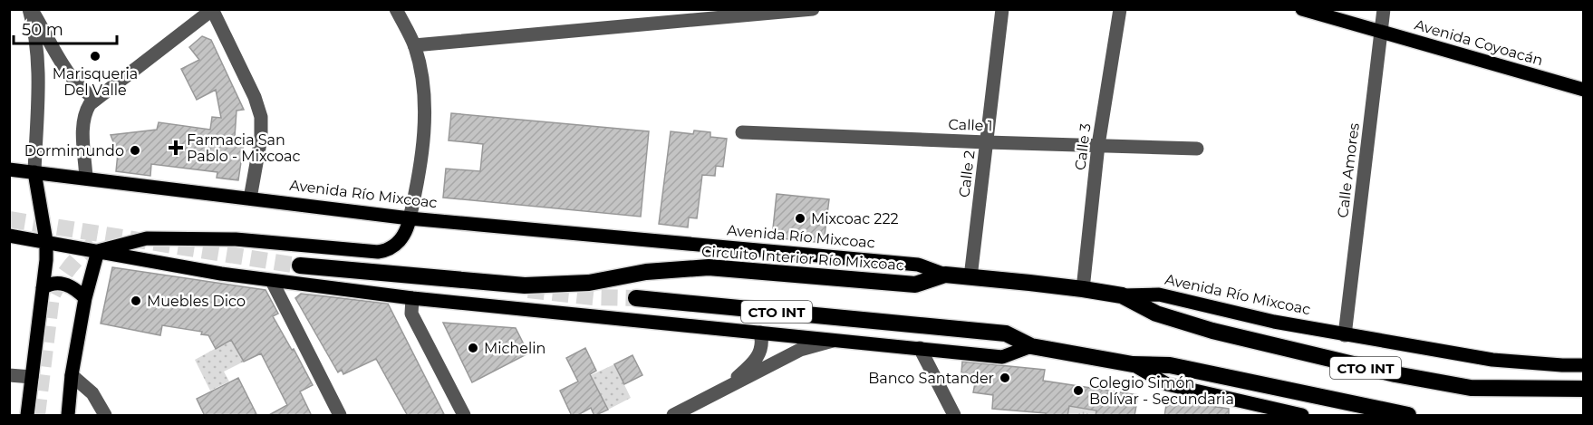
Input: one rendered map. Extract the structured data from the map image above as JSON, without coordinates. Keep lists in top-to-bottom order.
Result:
{
  "streets": {
    "highway": ["Avenida Río Mixcoac", "Circuito Interior Río Mixcoac", "CTO INT"],
    "main road": ["Avenida Coyoacán"],
    "street": [
      "Calle 1",
      "Calle 3",
      "Calle Amores",
      "Calle 2"
    ]
  },
  "crossings": [
    ["Avenida Coyoacán", "Calle Amores"],
    ["Calle 1", "Calle 3"],
    ["Calle 1", "Calle 2"],
    ["Calle 3", "Avenida Río Mixcoac"],
    ["Calle Amores", "Avenida Río Mixcoac"],
    ["Calle 2", "Avenida Río Mixcoac"],
    ["Avenida Río Mixcoac", "Circuito Interior Río Mixcoac"],
    ["Avenida Río Mixcoac", "CTO INT"]
  ],
  "places": {
    "other": [
      "Marisqueria Del Valle",
      "Dormimundo",
      "Mixcoac 222",
      "Muebles Dico",
      "Michelin",
      "Banco Santander",
      "Colegio Simón Bolívar - Secundaria"
    ],
    "health": ["Farmacia San Pablo - Mixcoac"]
  },
  "scale_bar": "50 m"
}
